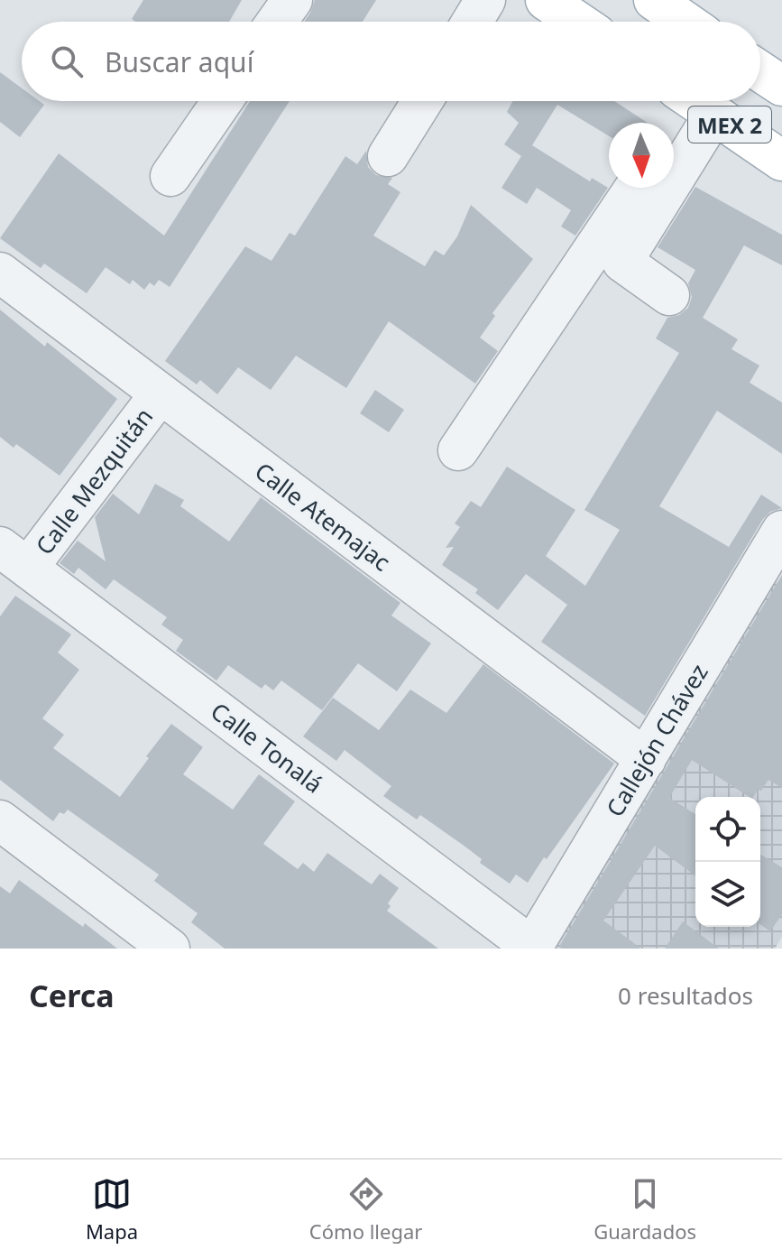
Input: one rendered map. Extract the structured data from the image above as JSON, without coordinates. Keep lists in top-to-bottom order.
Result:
{
  "streets": {
    "main road": ["MEX 2"],
    "street": [
      "Calle Mezquitán",
      "Calle Atemajac",
      "Callejón Chávez",
      "Calle Tonalá"
    ]
  },
  "crossings": [
    ["Calle Mezquitán", "Calle Atemajac"],
    ["Calle Mezquitán", "Calle Tonalá"],
    ["Calle Atemajac", "Callejón Chávez"],
    ["Callejón Chávez", "Calle Tonalá"]
  ],
  "north": "bottom",
  "page": {
    "search": "Buscar aquí",
    "heading": ["Cerca", "0 resultados"],
    "nav": ["Mapa", "Cómo llegar", "Guardados"]
  }
}
